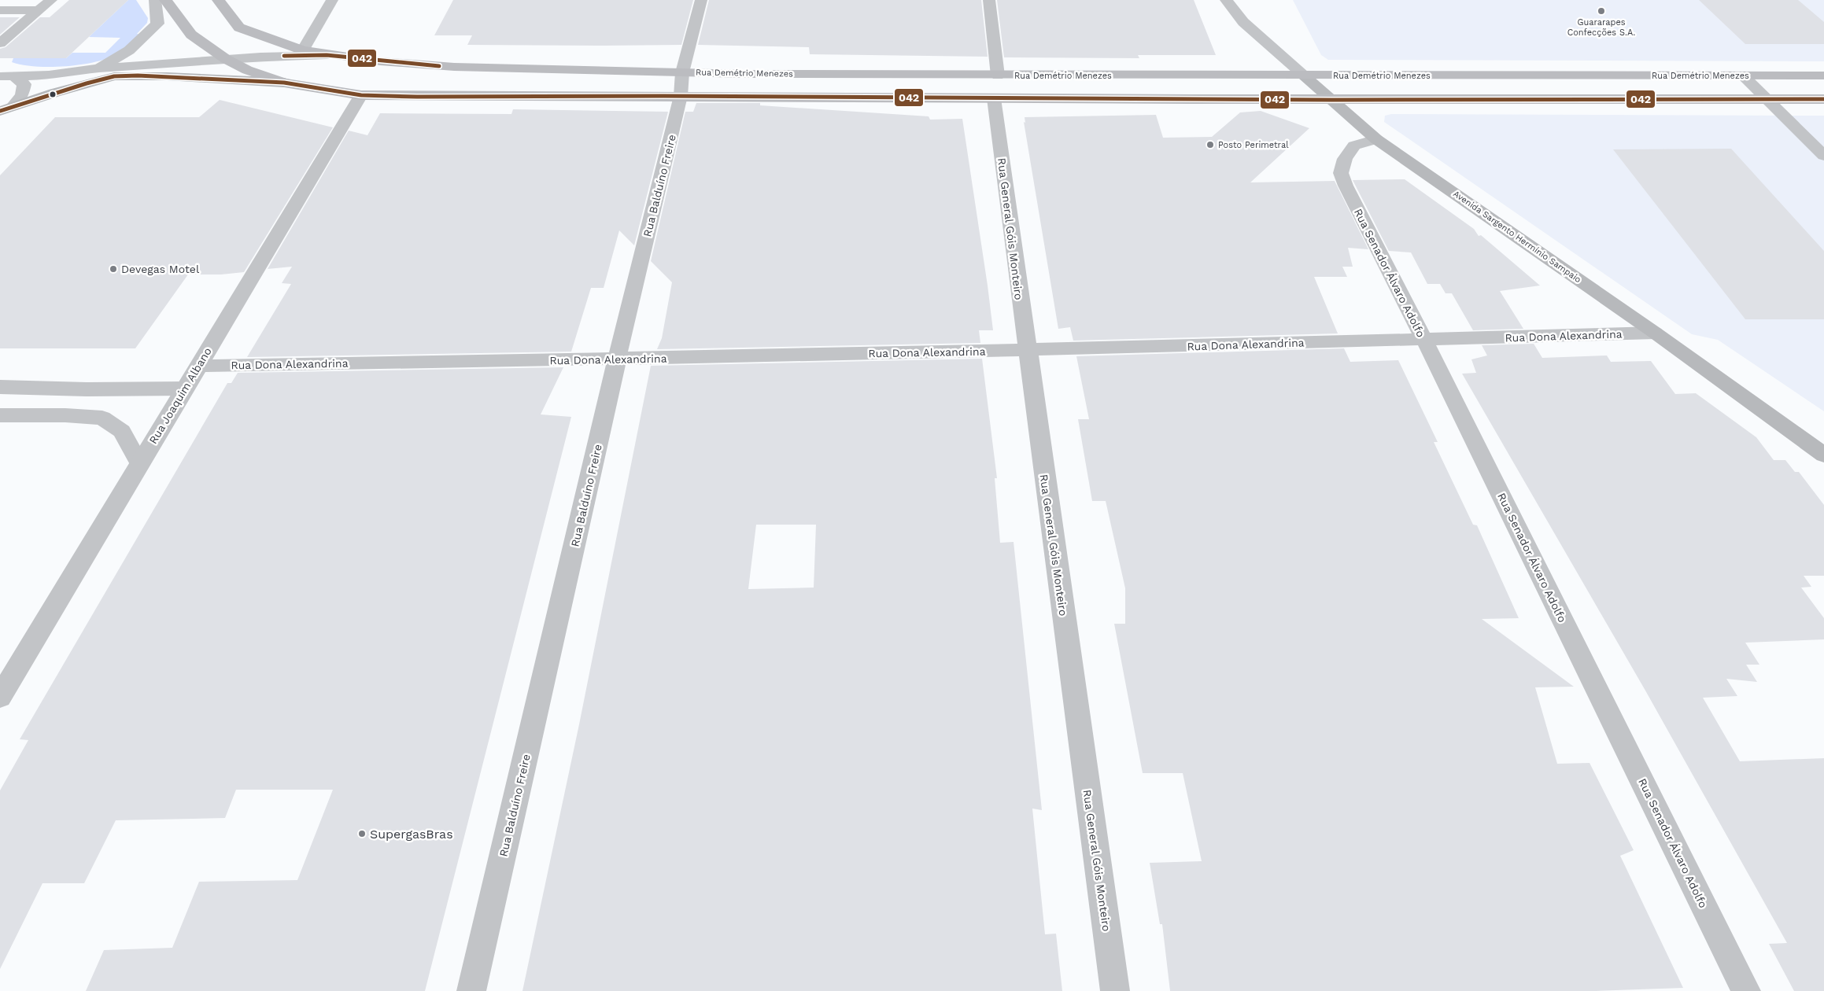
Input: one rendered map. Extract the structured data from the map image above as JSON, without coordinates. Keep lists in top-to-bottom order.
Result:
{
  "streets": {
    "main road": ["Rua Demétrio Menezes", "Avenida Sargento Hermínio Sampaio"],
    "street": [
      "Rua Balduíno Freire",
      "Rua General Góis Monteiro",
      "Rua Senador Álvaro Adolfo",
      "Rua Dona Alexandrina",
      "Rua Joaquim Albano"
    ]
  },
  "crossings": [
    ["Rua Demétrio Menezes", "Rua Balduíno Freire"],
    ["Rua Demétrio Menezes", "Avenida Sargento Hermínio Sampaio"],
    ["Rua Balduíno Freire", "Rua Dona Alexandrina"],
    ["Rua General Góis Monteiro", "Rua Dona Alexandrina"],
    ["Avenida Sargento Hermínio Sampaio", "Rua Senador Álvaro Adolfo"],
    ["Avenida Sargento Hermínio Sampaio", "Rua Dona Alexandrina"],
    ["Rua Senador Álvaro Adolfo", "Rua Dona Alexandrina"],
    ["Rua Dona Alexandrina", "Rua Joaquim Albano"]
  ],
  "places": [
    "Guararapes Confecções S.A.",
    "Posto Perimetral",
    "Devegas Motel",
    "SupergasBras"
  ],
  "lines": ["transit line 042"]
}
